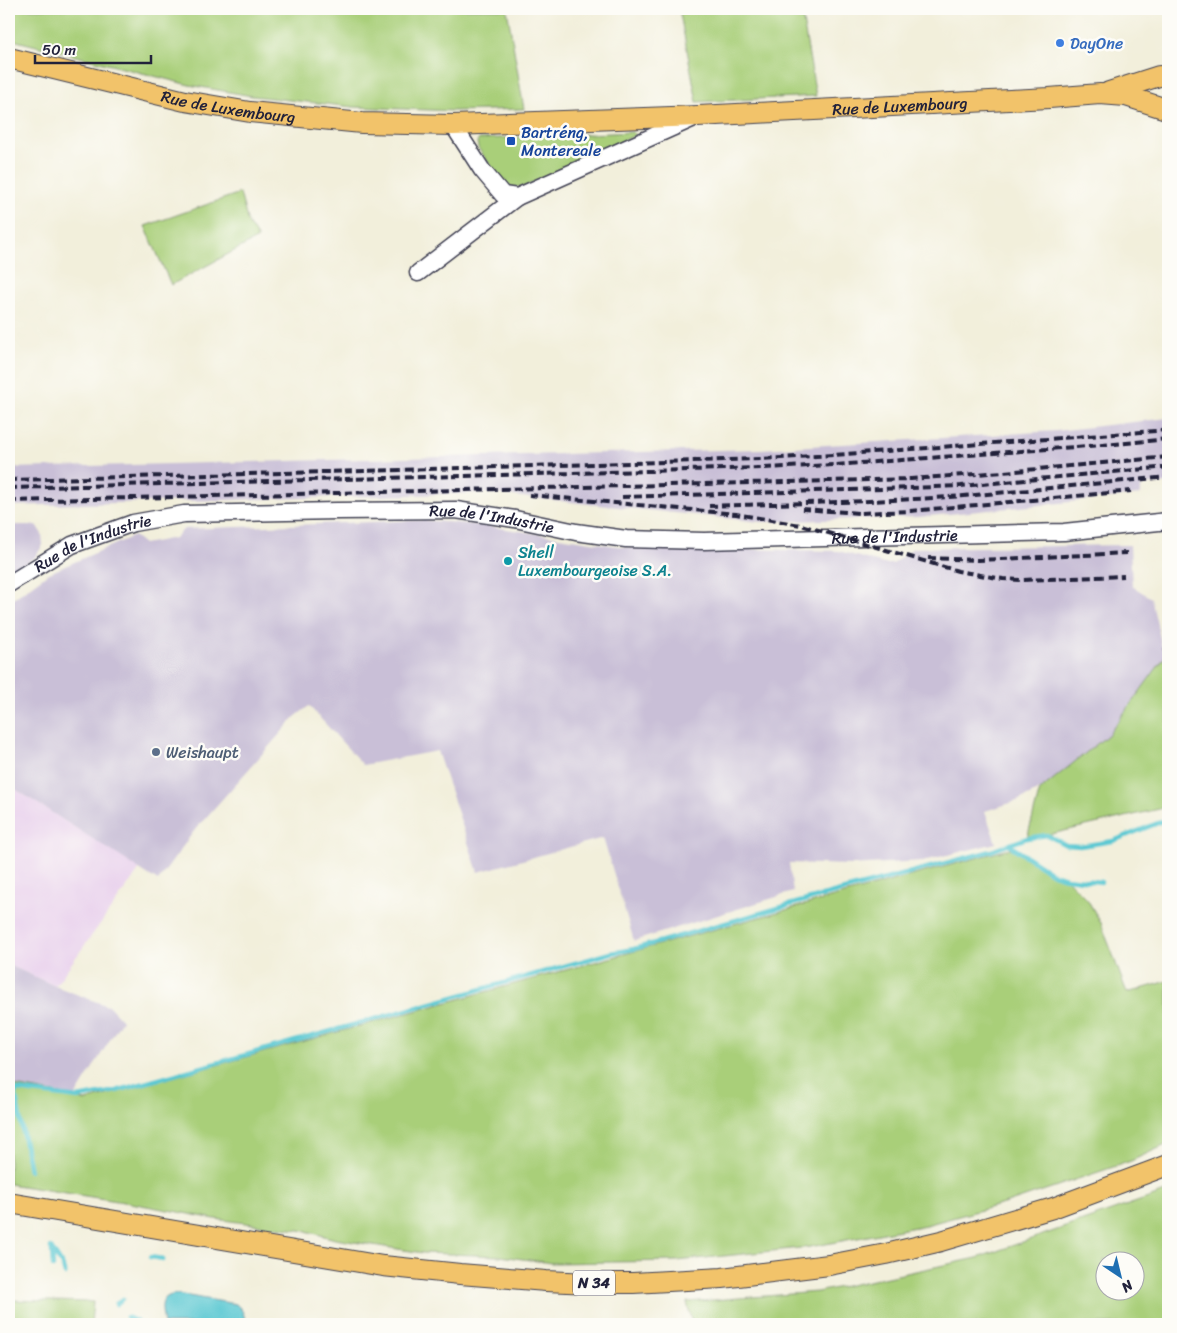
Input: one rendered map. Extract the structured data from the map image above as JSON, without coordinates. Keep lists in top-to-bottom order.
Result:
{
  "streets": {
    "main road": ["Rue de Luxembourg", "N 34"],
    "street": ["Rue de l'Industrie"]
  },
  "places": {
    "other": ["DayOne", "Shell Luxembourgeoise S.A.", "Weishaupt"],
    "transit": ["Bartréng, Montereale"]
  },
  "scale_bar": "50 m",
  "north": "bottom right"
}
